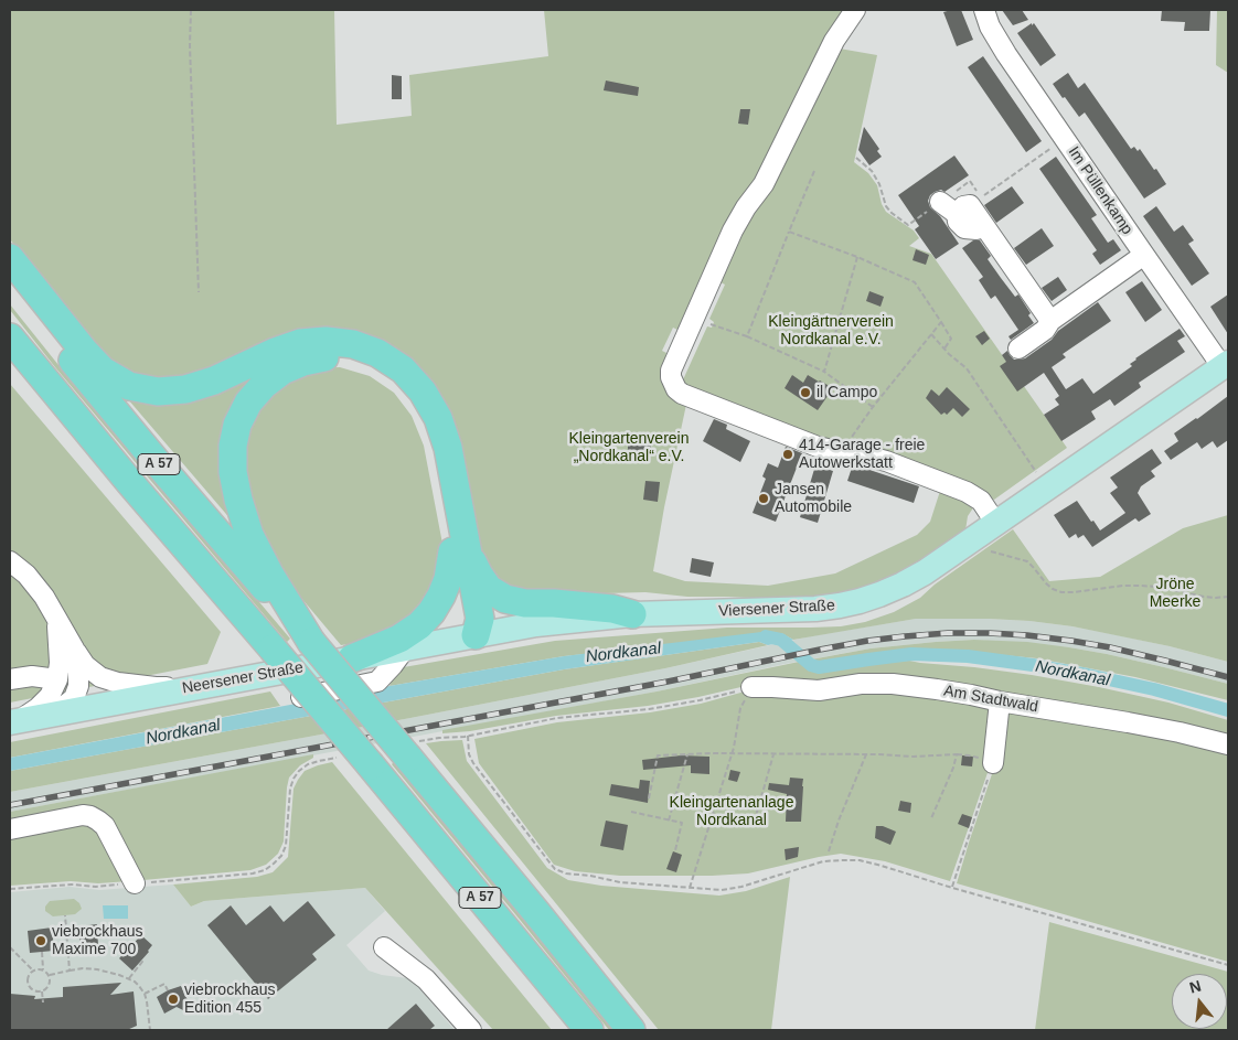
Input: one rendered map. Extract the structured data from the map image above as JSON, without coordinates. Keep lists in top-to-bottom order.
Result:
{
  "streets": {
    "highway": ["A 57"],
    "main road": ["Viersener Straße", "Neersener Straße"],
    "street": ["Im Püllenkamp", "Am Stadtwald"]
  },
  "crossings": [
    ["Im Püllenkamp", "Viersener Straße"],
    ["Viersener Straße", "Neersener Straße"]
  ],
  "water": ["Nordkanal"],
  "parks": [
    "Kleingärtnerverein Nordkanal e.V.",
    "Kleingartenverein „Nordkanal“ e.V.",
    "Jröne Meerke",
    "Kleingartenanlage Nordkanal"
  ],
  "places": [
    "il Campo",
    "414-Garage - freie Autowerkstatt",
    "Jansen Automobile",
    "viebrockhaus Maxime 700",
    "viebrockhaus Edition 455"
  ],
  "north": "top"
}
